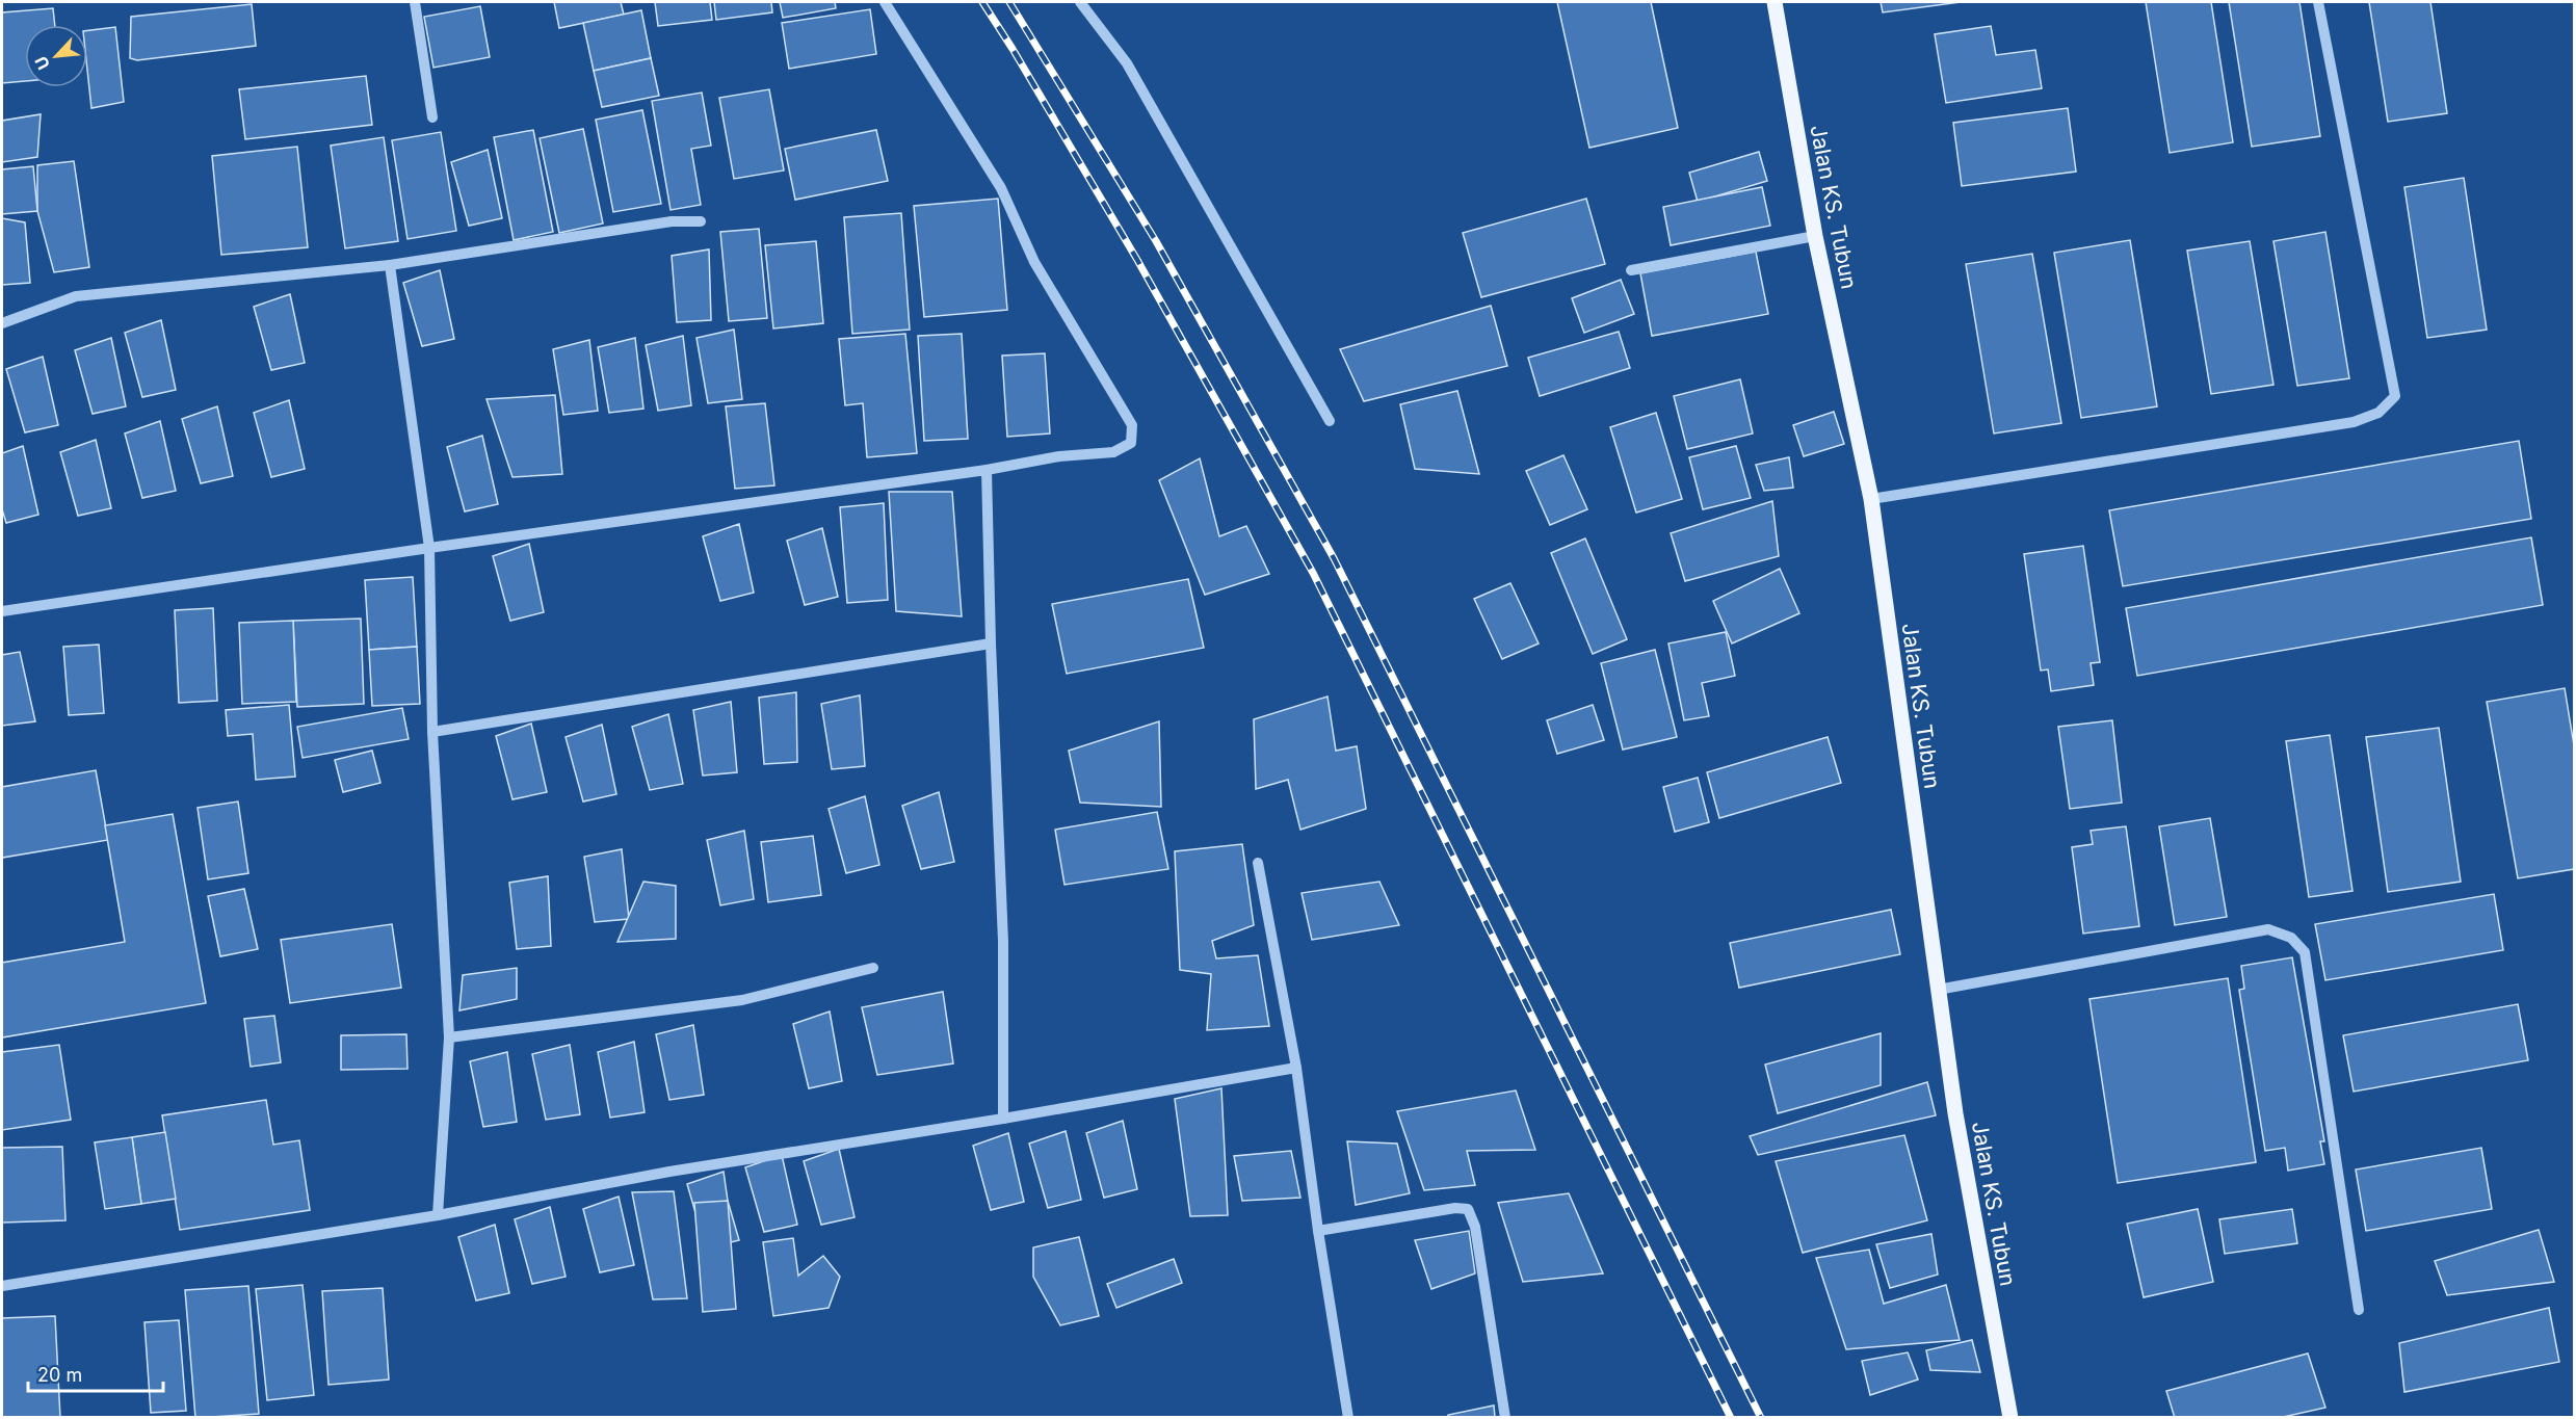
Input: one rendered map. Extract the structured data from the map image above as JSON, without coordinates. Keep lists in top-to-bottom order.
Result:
{
  "streets": {
    "main road": ["Jalan KS. Tubun"]
  },
  "scale_bar": "20 m",
  "north": "bottom left"
}
